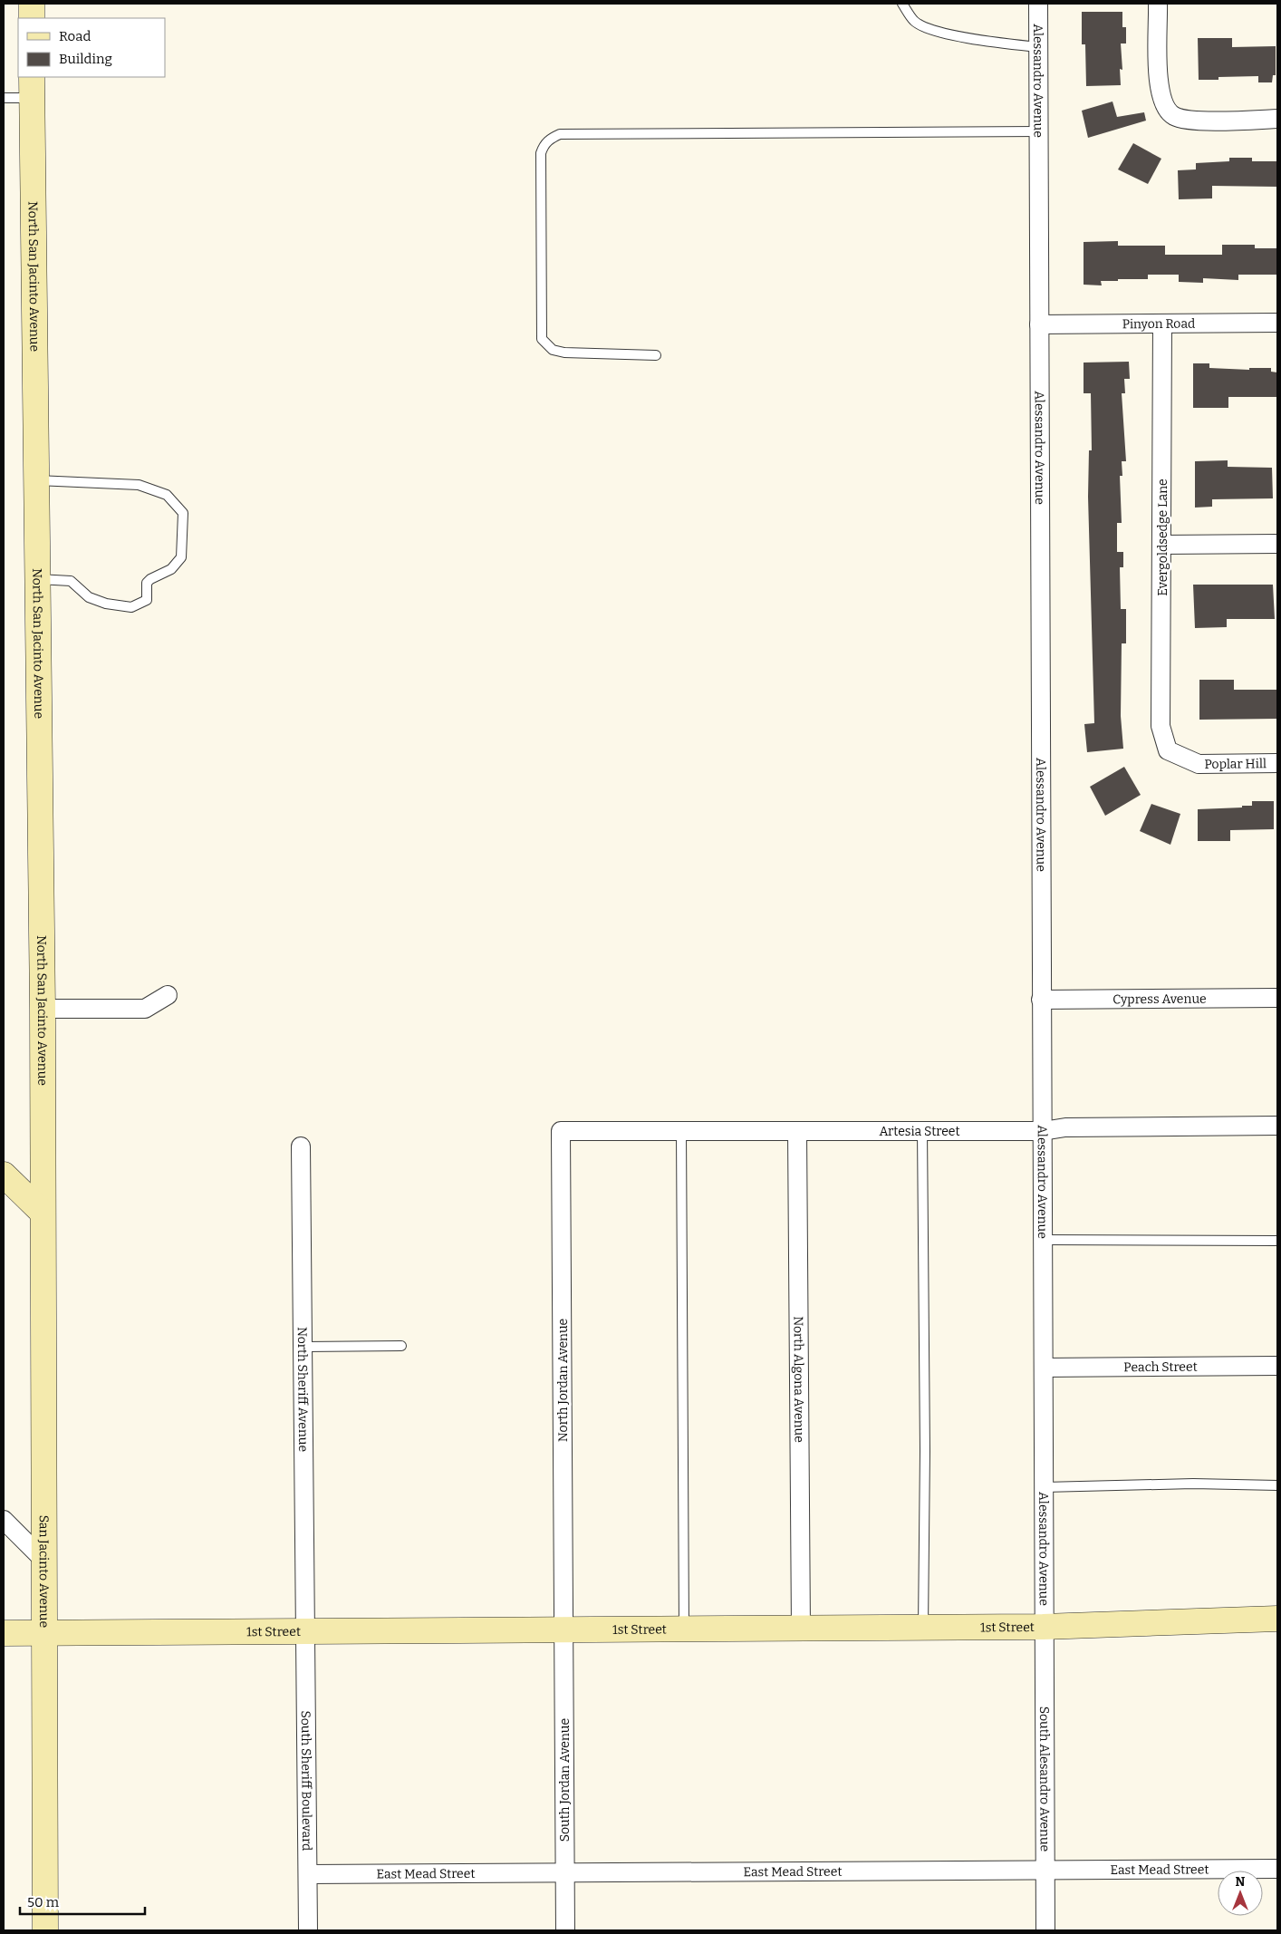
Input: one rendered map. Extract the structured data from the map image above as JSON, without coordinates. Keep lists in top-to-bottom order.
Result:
{
  "streets": {
    "street": [
      "Alessandro Avenue",
      "North San Jacinto Avenue",
      "Pinyon Road",
      "Evergoldsedge Lane",
      "Poplar Hill",
      "Cypress Avenue",
      "Artesia Street",
      "Peach Street",
      "North Algona Avenue",
      "North Jordan Avenue",
      "North Sheriff Avenue",
      "San Jacinto Avenue",
      "1st Street",
      "South Alesandro Avenue",
      "South Jordan Avenue",
      "South Sheriff Boulevard",
      "East Mead Street"
    ]
  },
  "crossings": [
    ["Alessandro Avenue", "Pinyon Road"],
    ["Alessandro Avenue", "Cypress Avenue"],
    ["Alessandro Avenue", "Artesia Street"],
    ["Alessandro Avenue", "Peach Street"],
    ["Alessandro Avenue", "1st Street"],
    ["Alessandro Avenue", "South Alesandro Avenue"],
    ["North San Jacinto Avenue", "San Jacinto Avenue"],
    ["Pinyon Road", "Evergoldsedge Lane"],
    ["Evergoldsedge Lane", "Poplar Hill"],
    ["Artesia Street", "North Algona Avenue"],
    ["Artesia Street", "North Jordan Avenue"],
    ["North Algona Avenue", "1st Street"],
    ["North Jordan Avenue", "1st Street"],
    ["North Jordan Avenue", "South Jordan Avenue"],
    ["North Sheriff Avenue", "1st Street"],
    ["North Sheriff Avenue", "South Sheriff Boulevard"],
    ["San Jacinto Avenue", "1st Street"],
    ["1st Street", "South Alesandro Avenue"],
    ["1st Street", "South Jordan Avenue"],
    ["1st Street", "South Sheriff Boulevard"],
    ["South Alesandro Avenue", "East Mead Street"],
    ["South Jordan Avenue", "East Mead Street"],
    ["South Sheriff Boulevard", "East Mead Street"]
  ],
  "legend": ["Road", "Building"],
  "scale_bar": "50 m",
  "north": "top"
}
